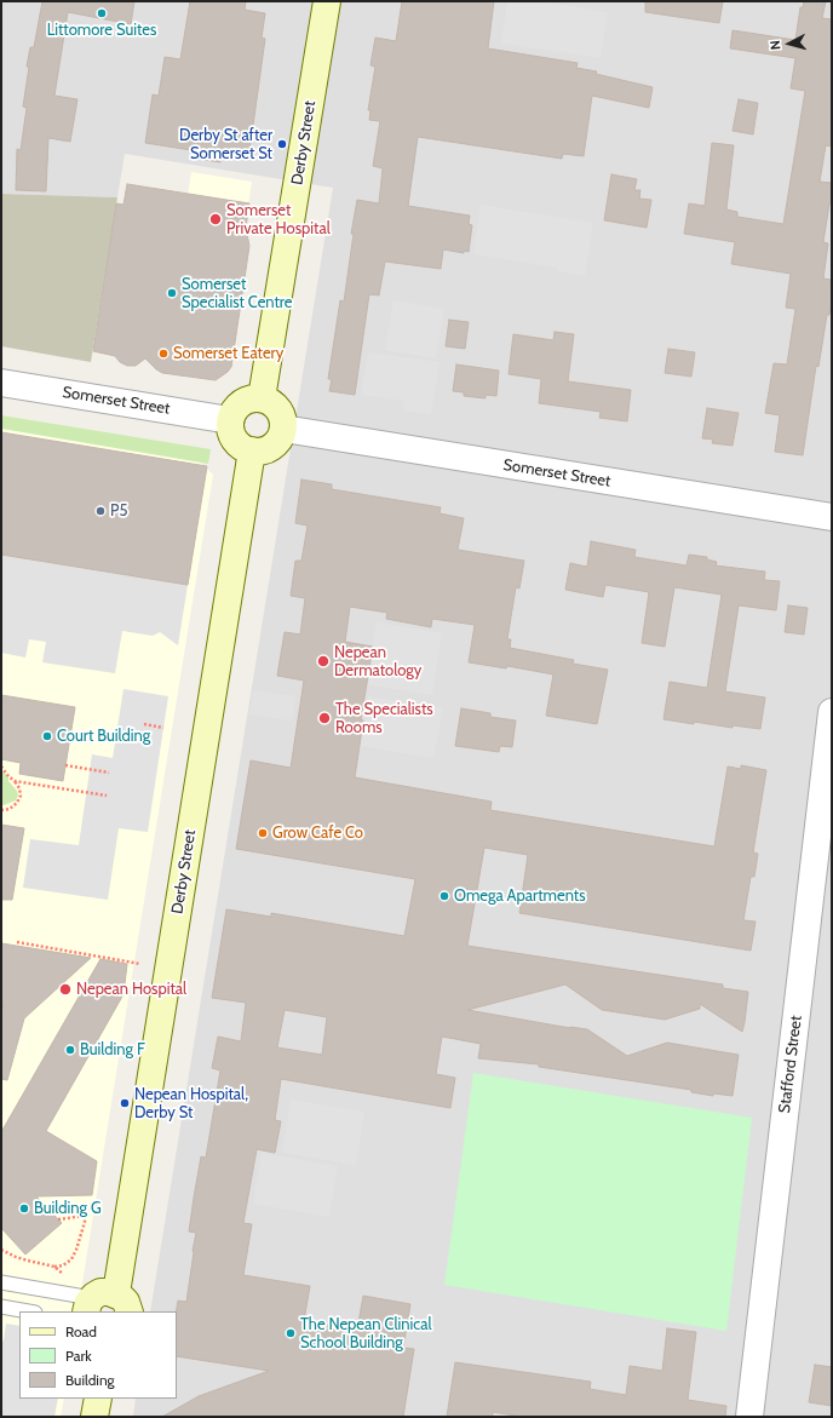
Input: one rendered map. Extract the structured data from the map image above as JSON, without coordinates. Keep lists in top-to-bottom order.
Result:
{
  "streets": {
    "street": ["Derby Street", "Somerset Street", "Stafford Street"]
  },
  "crossings": [
    ["Derby Street", "Somerset Street"]
  ],
  "places": [
    "Littomore Suites",
    "Derby St after Somerset St",
    "Somerset Private Hospital",
    "Somerset Specialist Centre",
    "Somerset Eatery",
    "P5",
    "Nepean Dermatology",
    "The Specialists Rooms",
    "Court Building",
    "Grow Cafe Co",
    "Omega Apartments",
    "Nepean Hospital",
    "Building F",
    "Nepean Hospital, Derby St",
    "Building G",
    "The Nepean Clinical School Building"
  ],
  "legend": ["Road", "Park", "Building"],
  "north": "left"
}
